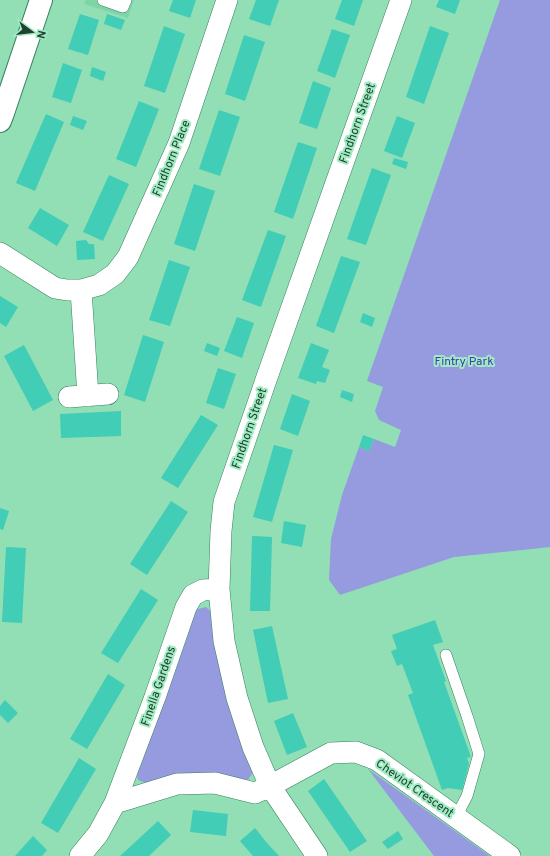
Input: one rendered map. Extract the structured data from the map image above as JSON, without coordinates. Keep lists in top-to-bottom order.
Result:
{
  "streets": {
    "street": [
      "Findhorn Street",
      "Findhorn Place",
      "Finella Gardens",
      "Cheviot Crescent"
    ]
  },
  "crossings": [
    ["Findhorn Street", "Finella Gardens"],
    ["Findhorn Street", "Cheviot Crescent"]
  ],
  "parks": ["Fintry Park"],
  "north": "right"
}
